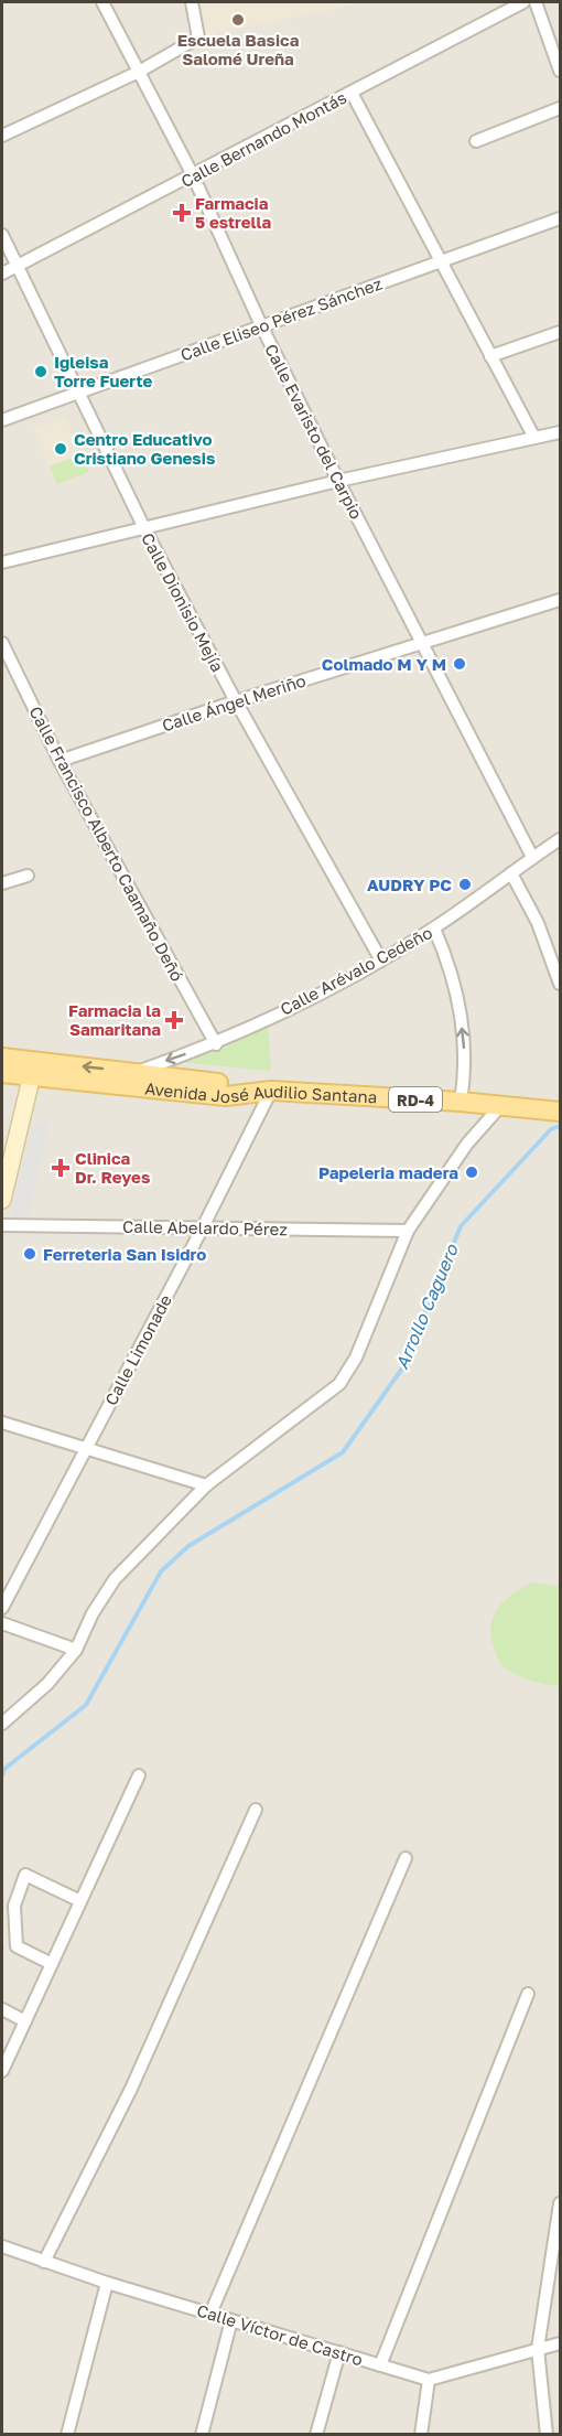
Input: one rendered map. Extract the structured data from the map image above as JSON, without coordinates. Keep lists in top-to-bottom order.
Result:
{
  "streets": {
    "main road": ["Avenida José Audilio Santana", "RD-4"],
    "street": [
      "Calle Bernando Montás",
      "Calle Eliseo Pérez Sánchez",
      "Calle Evaristo del Carpio",
      "Calle Dionisio Mejía",
      "Calle Ángel Meriño",
      "Calle Francisco Alberto Caamaño Deñó",
      "Calle Arévalo Cedeño",
      "Calle Abelardo Pérez",
      "Calle Limonade",
      "Calle Víctor de Castro"
    ]
  },
  "crossings": [
    ["Calle Bernando Montás", "Calle Evaristo del Carpio"],
    ["Calle Bernando Montás", "Calle Dionisio Mejía"],
    ["Calle Eliseo Pérez Sánchez", "Calle Evaristo del Carpio"],
    ["Calle Eliseo Pérez Sánchez", "Calle Dionisio Mejía"],
    ["Calle Evaristo del Carpio", "Calle Ángel Meriño"],
    ["Calle Evaristo del Carpio", "Calle Arévalo Cedeño"],
    ["Calle Dionisio Mejía", "Calle Ángel Meriño"],
    ["Calle Dionisio Mejía", "Calle Arévalo Cedeño"],
    ["Calle Ángel Meriño", "Calle Francisco Alberto Caamaño Deñó"],
    ["Calle Francisco Alberto Caamaño Deñó", "Calle Arévalo Cedeño"],
    ["Calle Arévalo Cedeño", "RD-4"],
    ["Avenida José Audilio Santana", "RD-4"],
    ["Avenida José Audilio Santana", "Calle Limonade"],
    ["RD-4", "Calle Limonade"],
    ["Calle Abelardo Pérez", "Calle Limonade"]
  ],
  "water": ["Arrollo Caguero"],
  "places": {
    "other": [
      "Escuela Basica Salomé Ureña",
      "Igleisa Torre Fuerte",
      "Centro Educativo Cristiano Genesis",
      "Colmado M Y M",
      "AUDRY PC",
      "Papeleria madera",
      "Ferreteria San Isidro"
    ],
    "health": ["Farmacia 5 estrella", "Farmacia la Samaritana", "Clinica Dr. Reyes"]
  }
}
